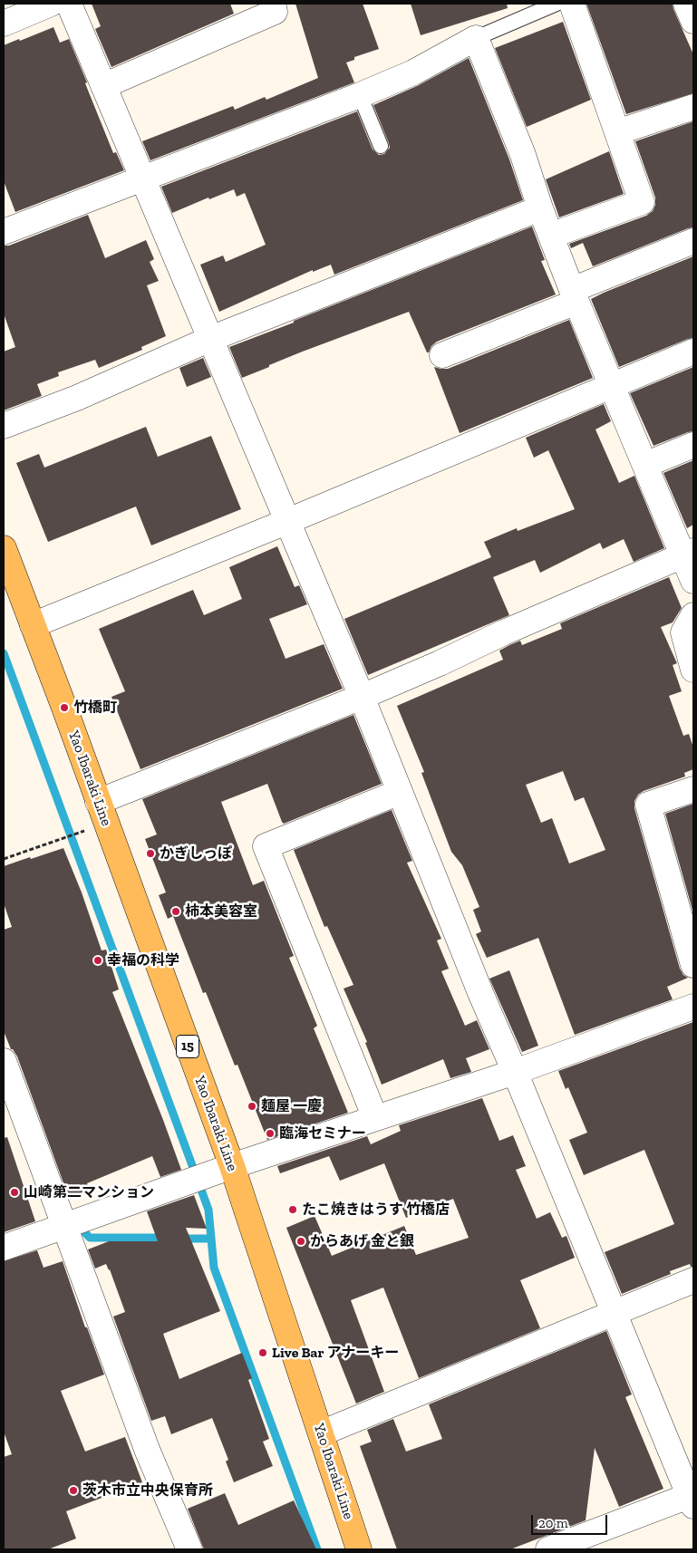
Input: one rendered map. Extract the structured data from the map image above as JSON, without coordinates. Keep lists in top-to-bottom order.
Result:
{
  "streets": {
    "main road": ["Yao Ibaraki Line", "15"]
  },
  "places": [
    "竹橋町",
    "かぎしっぽ",
    "柿本美容室",
    "幸福の科学",
    "麺屋 一慶",
    "臨海セミナー",
    "山崎第二マンション",
    "たこ焼きはうす 竹橋店",
    "からあげ 金と銀",
    "Live Bar アナーキー",
    "茨木市立中央保育所"
  ],
  "scale_bar": "20 m"
}
